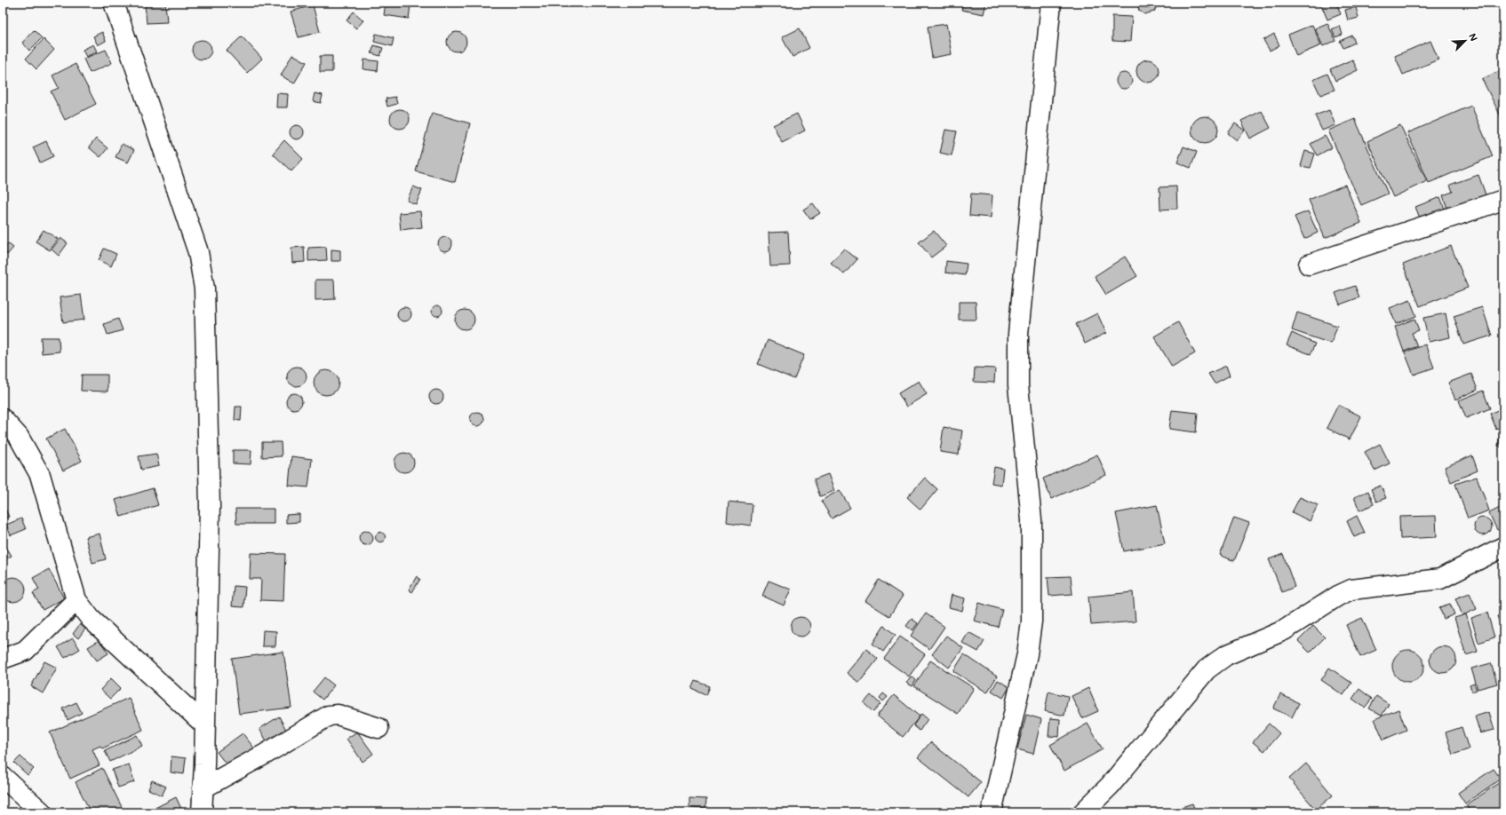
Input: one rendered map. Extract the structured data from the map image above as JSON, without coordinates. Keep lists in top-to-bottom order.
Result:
{
  "north": "top right"
}
